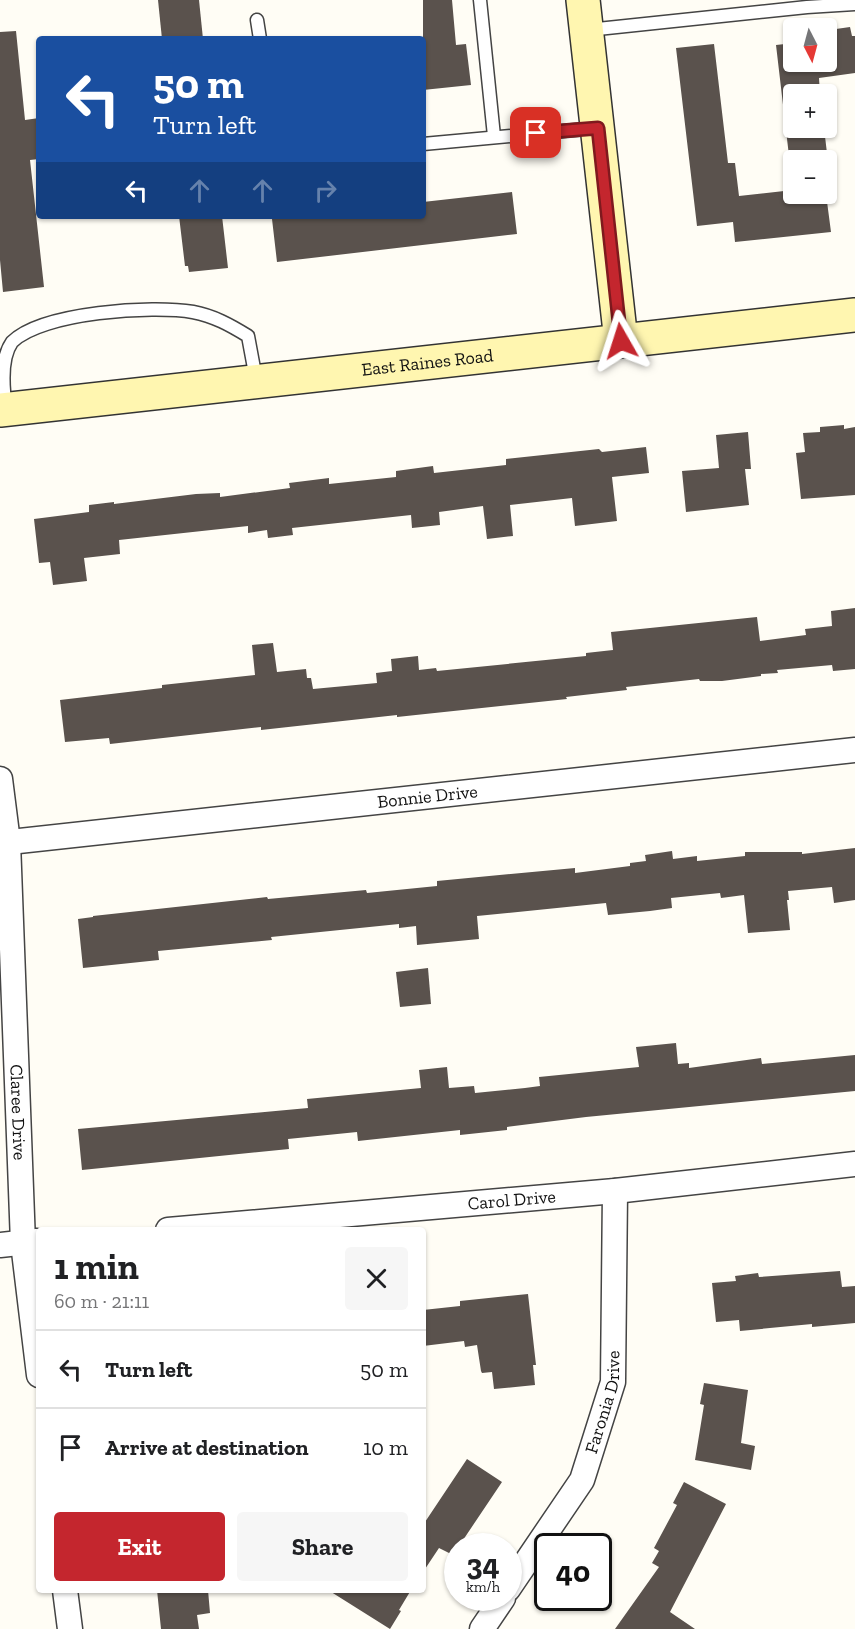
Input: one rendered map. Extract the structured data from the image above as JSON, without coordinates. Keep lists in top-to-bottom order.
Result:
{
  "streets": {
    "main road": ["East Raines Road"],
    "street": [
      "Bonnie Drive",
      "Claree Drive",
      "Carol Drive",
      "Faronia Drive"
    ]
  },
  "crossings": [
    ["Bonnie Drive", "Claree Drive"],
    ["Carol Drive", "Faronia Drive"]
  ],
  "north": "bottom",
  "page": {
    "map_buttons": ["+", "−"],
    "turn": ["50 m", "Turn left"],
    "heading": ["1 min", "60 m · 21:11"],
    "list": [
      {
        "name": "Turn left",
        "value": "50 m"
      },
      {
        "name": "Arrive at destination",
        "value": "10 m"
      }
    ],
    "buttons": ["Exit", "Share"],
    "speed": "34 km/h",
    "limit": "40"
  }
}
